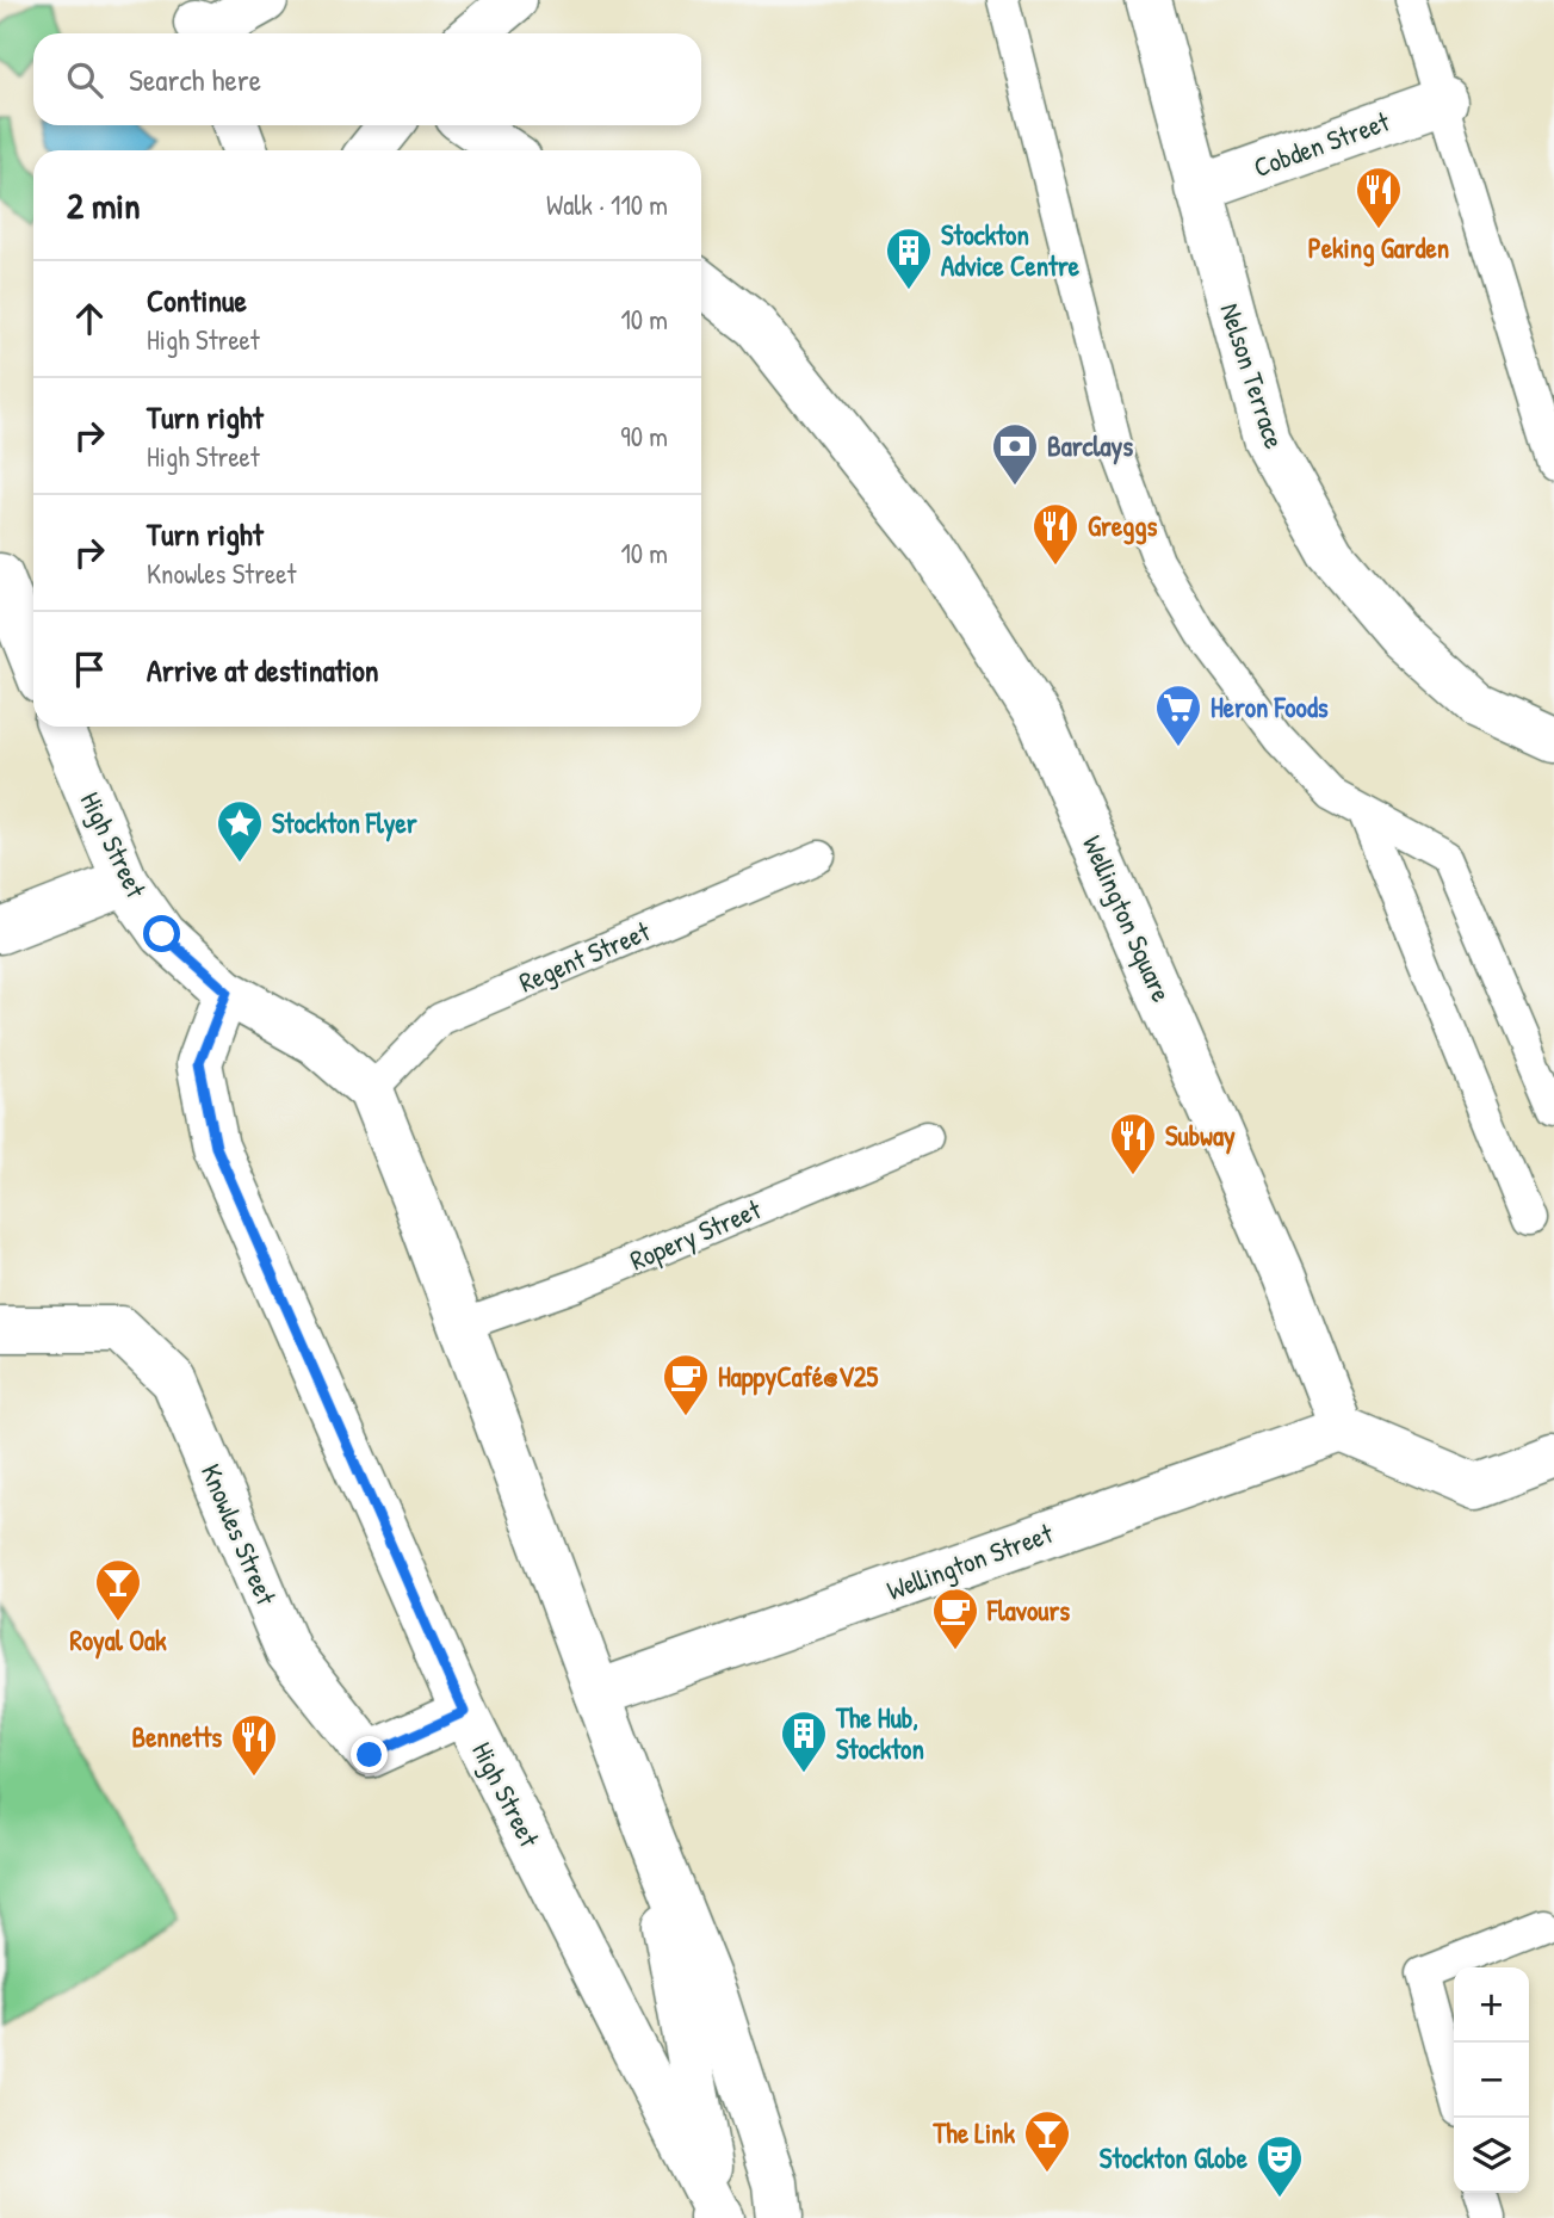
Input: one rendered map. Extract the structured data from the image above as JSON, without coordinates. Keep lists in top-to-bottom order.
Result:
{
  "streets": {
    "street": [
      "Cobden Street",
      "Nelson Terrace",
      "High Street",
      "Wellington Square",
      "Knowles Street",
      "Wellington Street"
    ],
    "lane": ["Regent Street", "Ropery Street"]
  },
  "crossings": [
    ["Cobden Street", "Nelson Terrace"],
    ["High Street", "Regent Street"],
    ["High Street", "Ropery Street"],
    ["High Street", "Knowles Street"],
    ["High Street", "Wellington Street"],
    ["Wellington Square", "Wellington Street"]
  ],
  "places": {
    "restaurant": [
      "Peking Garden",
      "Greggs",
      "Subway",
      "Bennetts"
    ],
    "building": ["Stockton Advice Centre", "The Hub, Stockton"],
    "bank": ["Barclays"],
    "supermarket": ["Heron Foods"],
    "place": ["Stockton Flyer"],
    "cafe": ["HappyCafé@V25", "Flavours"],
    "bar": ["Royal Oak", "The Link"],
    "theatre": ["Stockton Globe"]
  },
  "page": {
    "search": "Search here",
    "heading": ["2 min", "Walk · 110 m"],
    "list": [
      ["Continue", "High Street", "10 m"],
      ["Turn right", "High Street", "90 m"],
      ["Turn right", "Knowles Street", "10 m"],
      "Arrive at destination"
    ],
    "map_buttons": ["+", "−"]
  }
}
